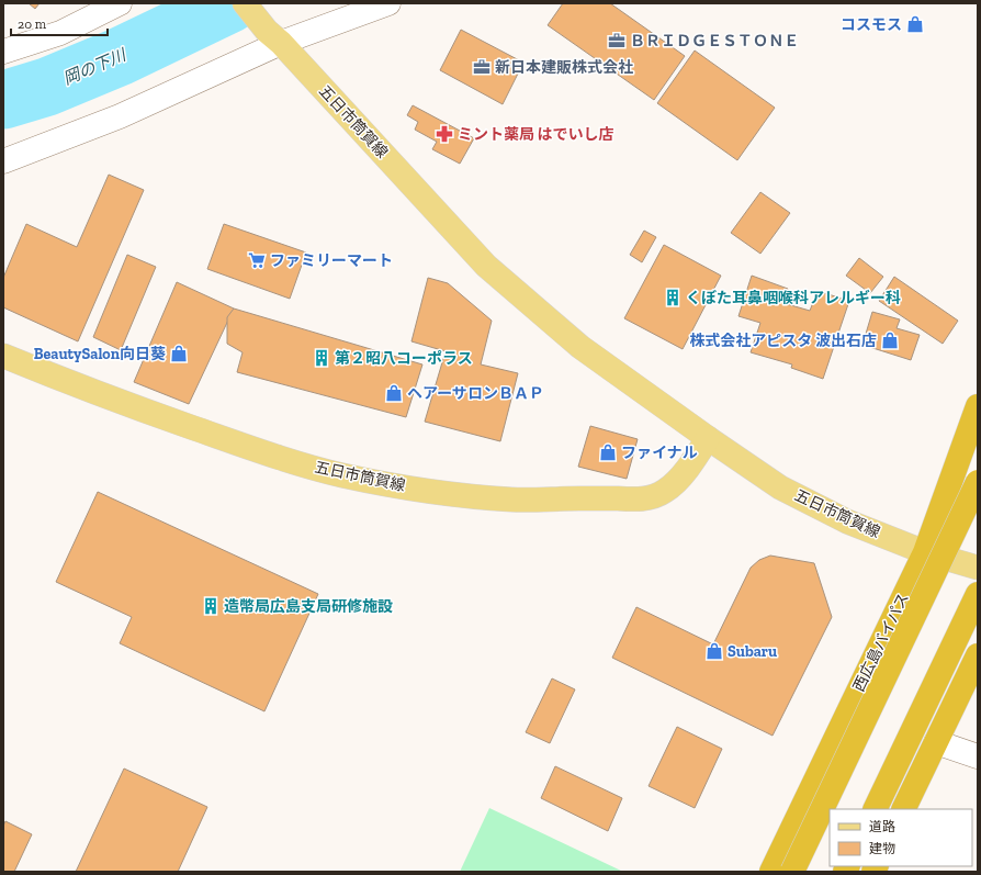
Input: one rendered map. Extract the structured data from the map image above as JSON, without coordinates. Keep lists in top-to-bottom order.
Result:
{
  "streets": {
    "highway": ["西広島バイパス"],
    "main road": ["五日市筒賀線"]
  },
  "crossings": [
    ["五日市筒賀線", "西広島バイパス"]
  ],
  "water": ["岡の下川"],
  "places": {
    "shop": [
      "コスモス",
      "株式会社アピスタ 波出石店",
      "BeautySalon向日葵",
      "ヘアーサロンＢＡＰ",
      "ファイナル",
      "Subaru"
    ],
    "office": ["ＢＲＩＤＧＥＳＴＯＮＥ", "新日本建販株式会社"],
    "pharmacy": ["ミント薬局 はでいし店"],
    "supermarket": ["ファミリーマート"],
    "building": ["くぼた耳鼻咽喉科アレルギー科", "第２昭八コーポラス", "造幣局広島支局研修施設"]
  },
  "legend": ["道路", "建物"],
  "scale_bar": "20 m"
}
